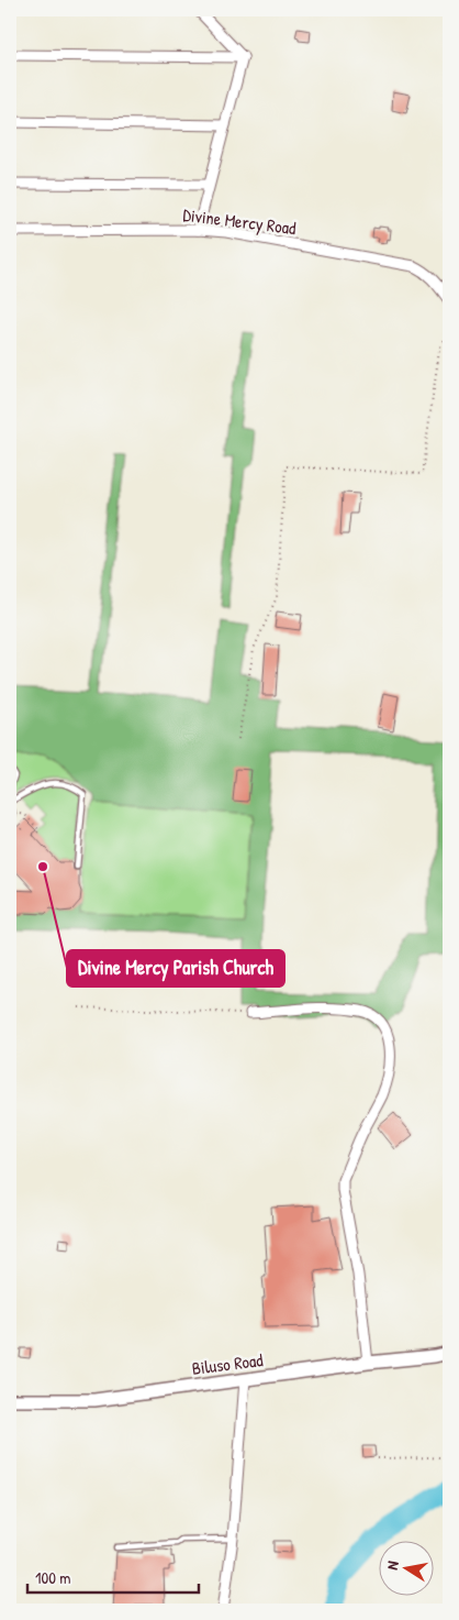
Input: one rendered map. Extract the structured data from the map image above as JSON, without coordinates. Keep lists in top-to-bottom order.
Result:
{
  "streets": {
    "street": ["Divine Mercy Road", "Biluso Road"]
  },
  "places": ["Divine Mercy Parish Church"],
  "scale_bar": "100 m",
  "north": "left"
}
